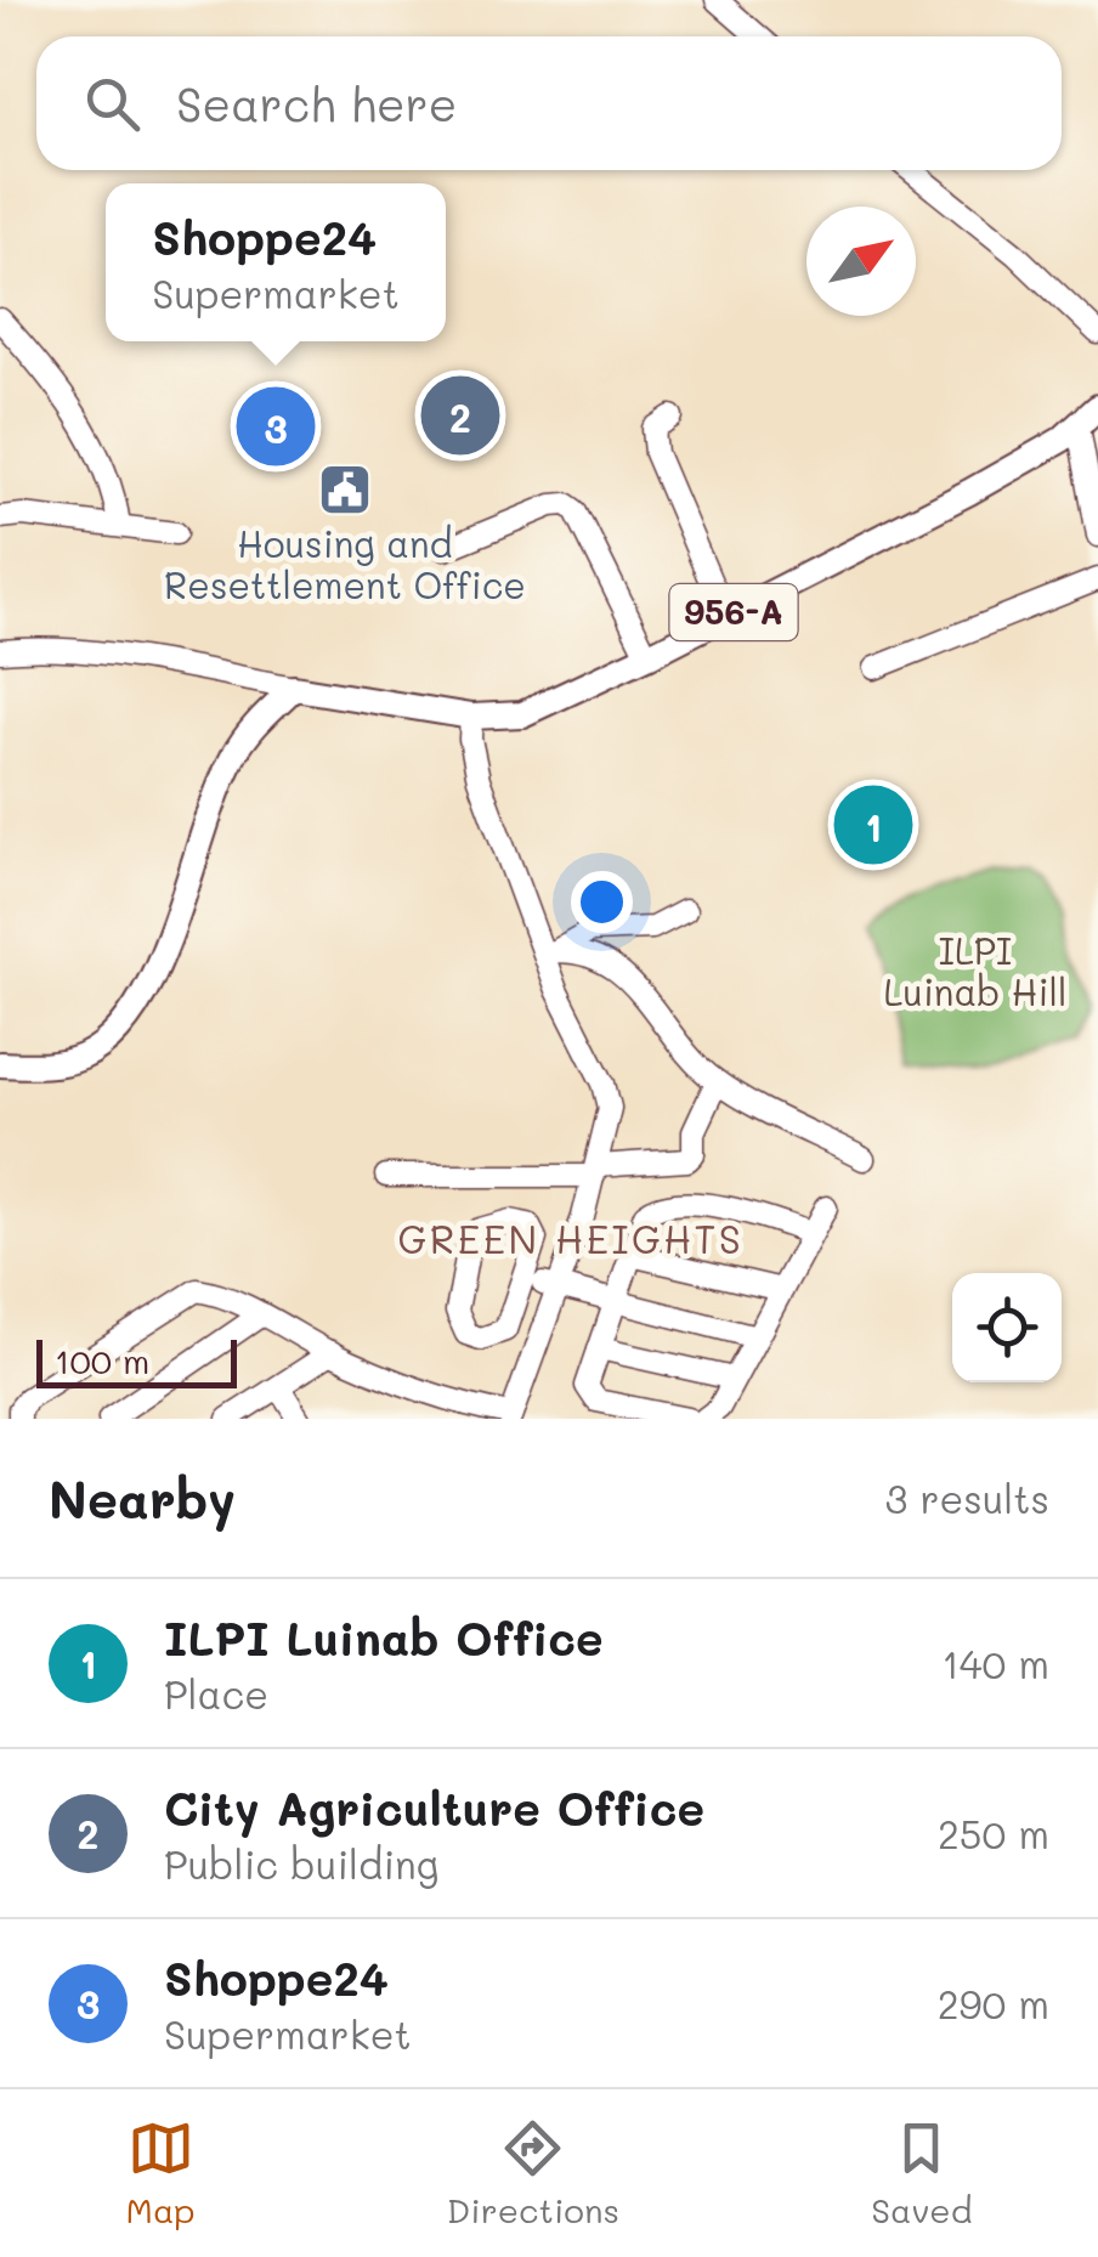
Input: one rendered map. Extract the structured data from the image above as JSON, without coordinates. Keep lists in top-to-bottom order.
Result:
{
  "streets": {
    "main road": ["956-A"]
  },
  "districts": ["GREEN HEIGHTS"],
  "parks": ["ILPI Luinab Hill"],
  "places": {
    "public building": ["Housing and Resettlement Office"]
  },
  "scale_bar": "100 m",
  "north": "top right",
  "page": {
    "search": "Search here",
    "popup": ["Shoppe24", "Supermarket"],
    "pins": ["2", "3", "1"],
    "scale": "100 m",
    "heading": ["Nearby", "3 results"],
    "list": [
      {
        "mark": "1",
        "name": "ILPI Luinab Office",
        "note": "Place",
        "value": "140 m"
      },
      {
        "mark": "2",
        "name": "City Agriculture Office",
        "note": "Public building",
        "value": "250 m"
      },
      {
        "mark": "3",
        "name": "Shoppe24",
        "note": "Supermarket",
        "value": "290 m"
      }
    ],
    "nav": ["Map", "Directions", "Saved"]
  }
}
